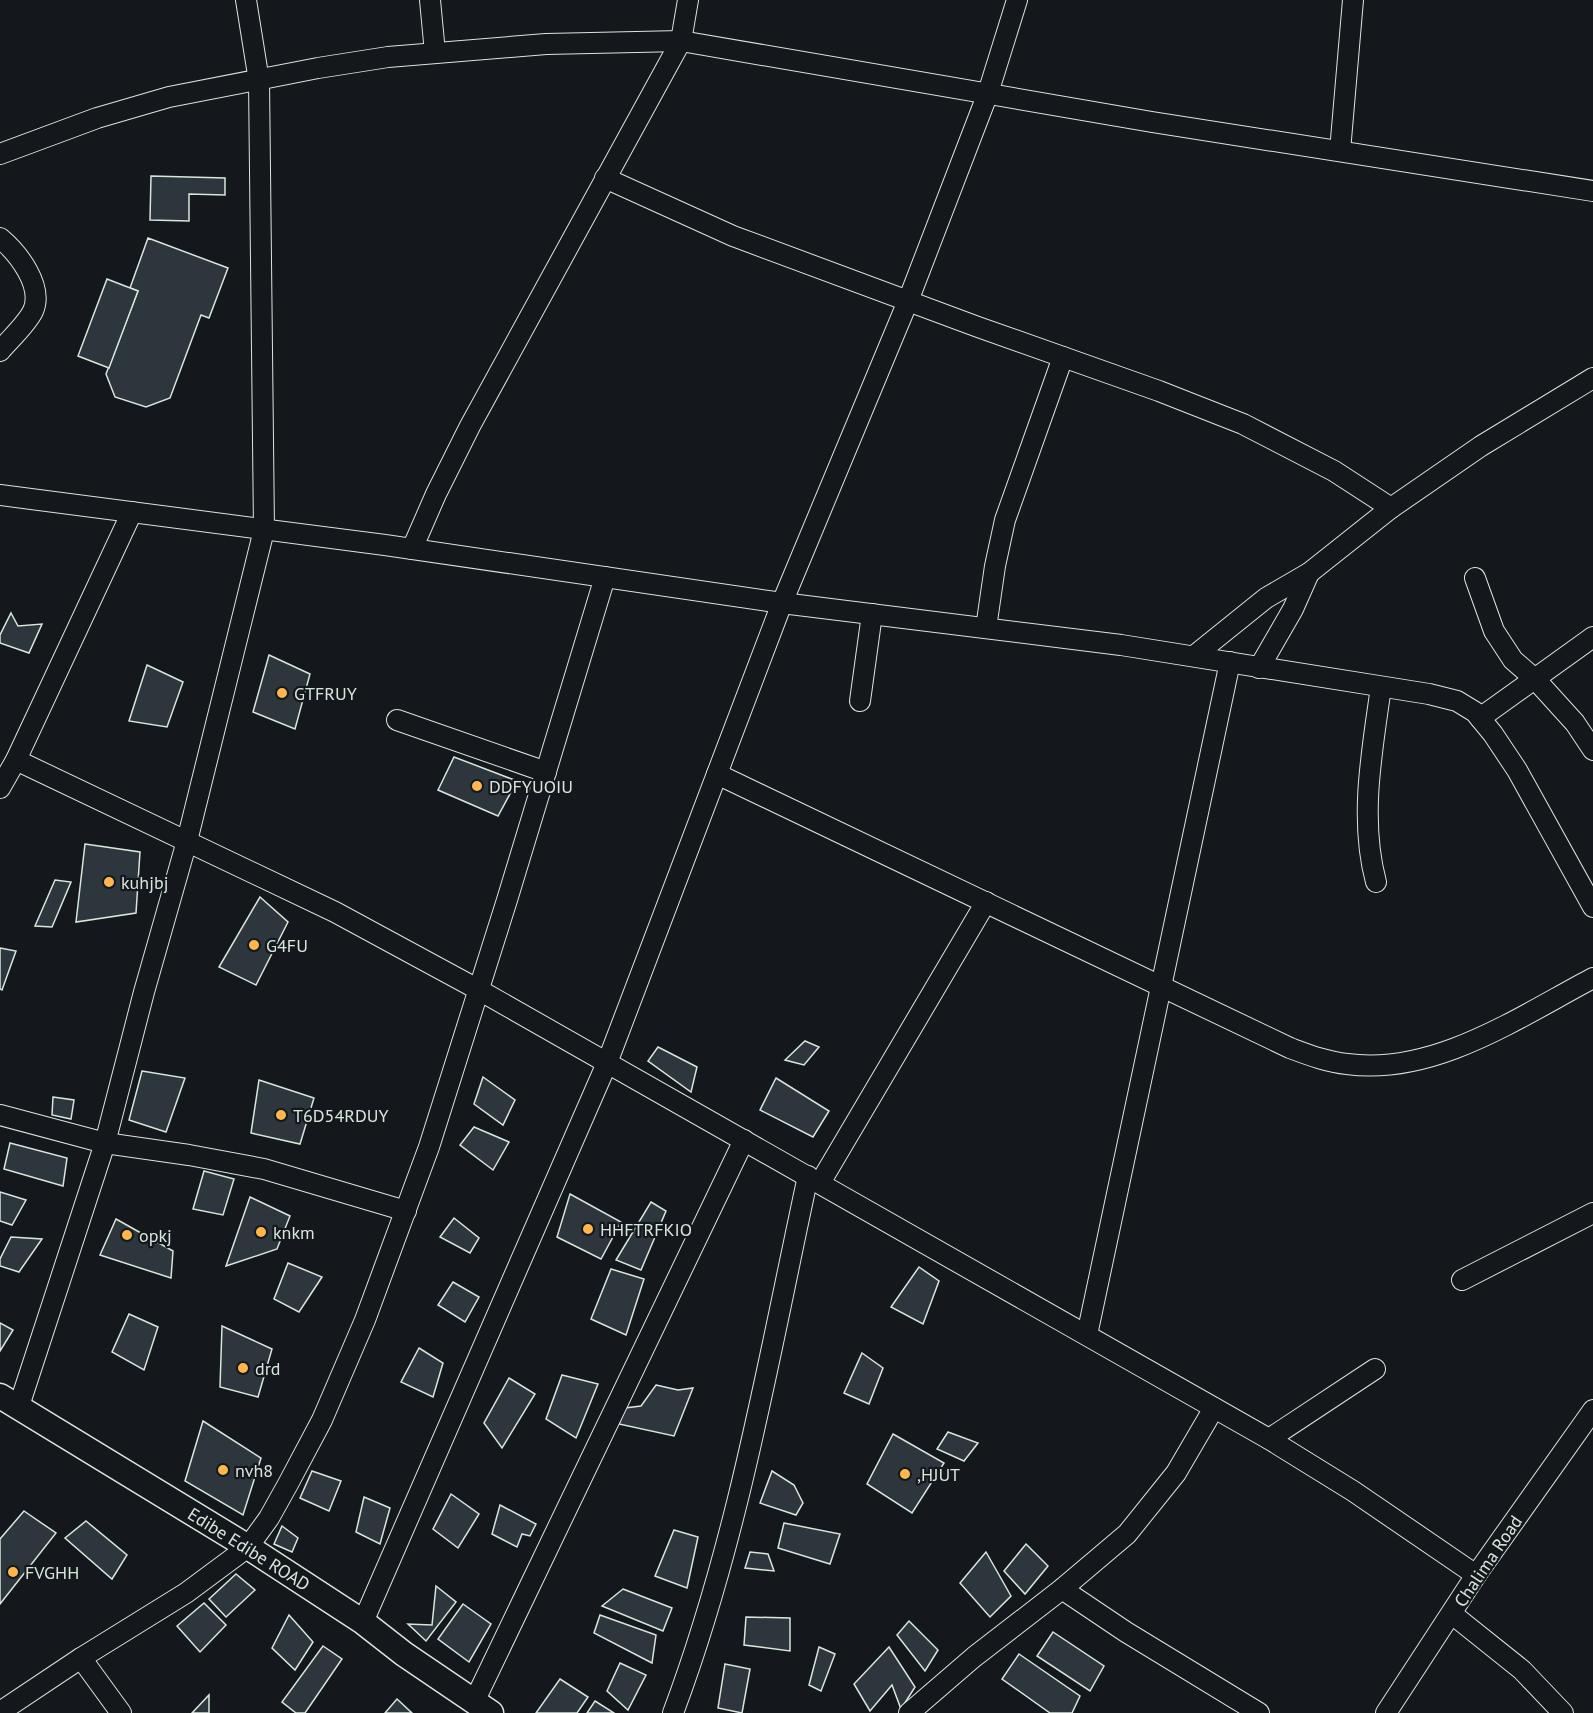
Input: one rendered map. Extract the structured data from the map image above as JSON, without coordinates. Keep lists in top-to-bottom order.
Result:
{
  "streets": {
    "main road": ["Edibe Edibe ROAD"],
    "street": ["Chalima Road"]
  },
  "places": [
    "GTFRUY",
    "DDFYUOIU",
    "kuhjbj",
    "G4FU",
    "T6D54RDUY",
    "HHFTRFKIO",
    "knkm",
    "opkj",
    "drd",
    "nvh8",
    ",HJUT",
    "FVGHH"
  ]
}
